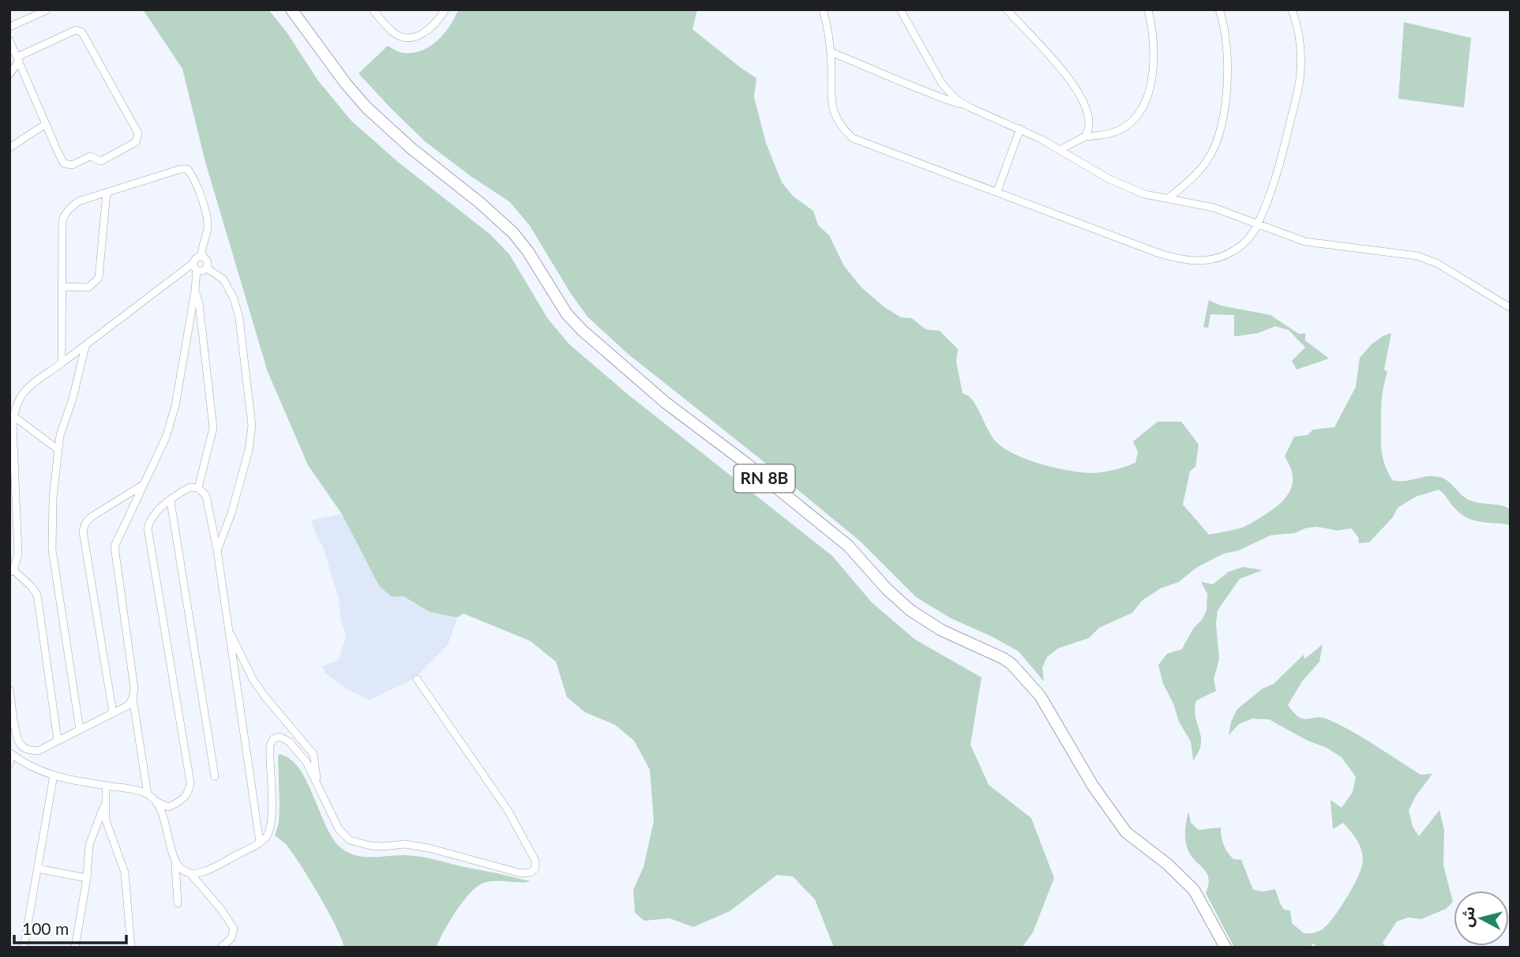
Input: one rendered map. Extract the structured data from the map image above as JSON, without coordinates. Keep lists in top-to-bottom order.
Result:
{
  "streets": {
    "main road": ["RN 8B"]
  },
  "scale_bar": "100 m",
  "north": "left"
}
